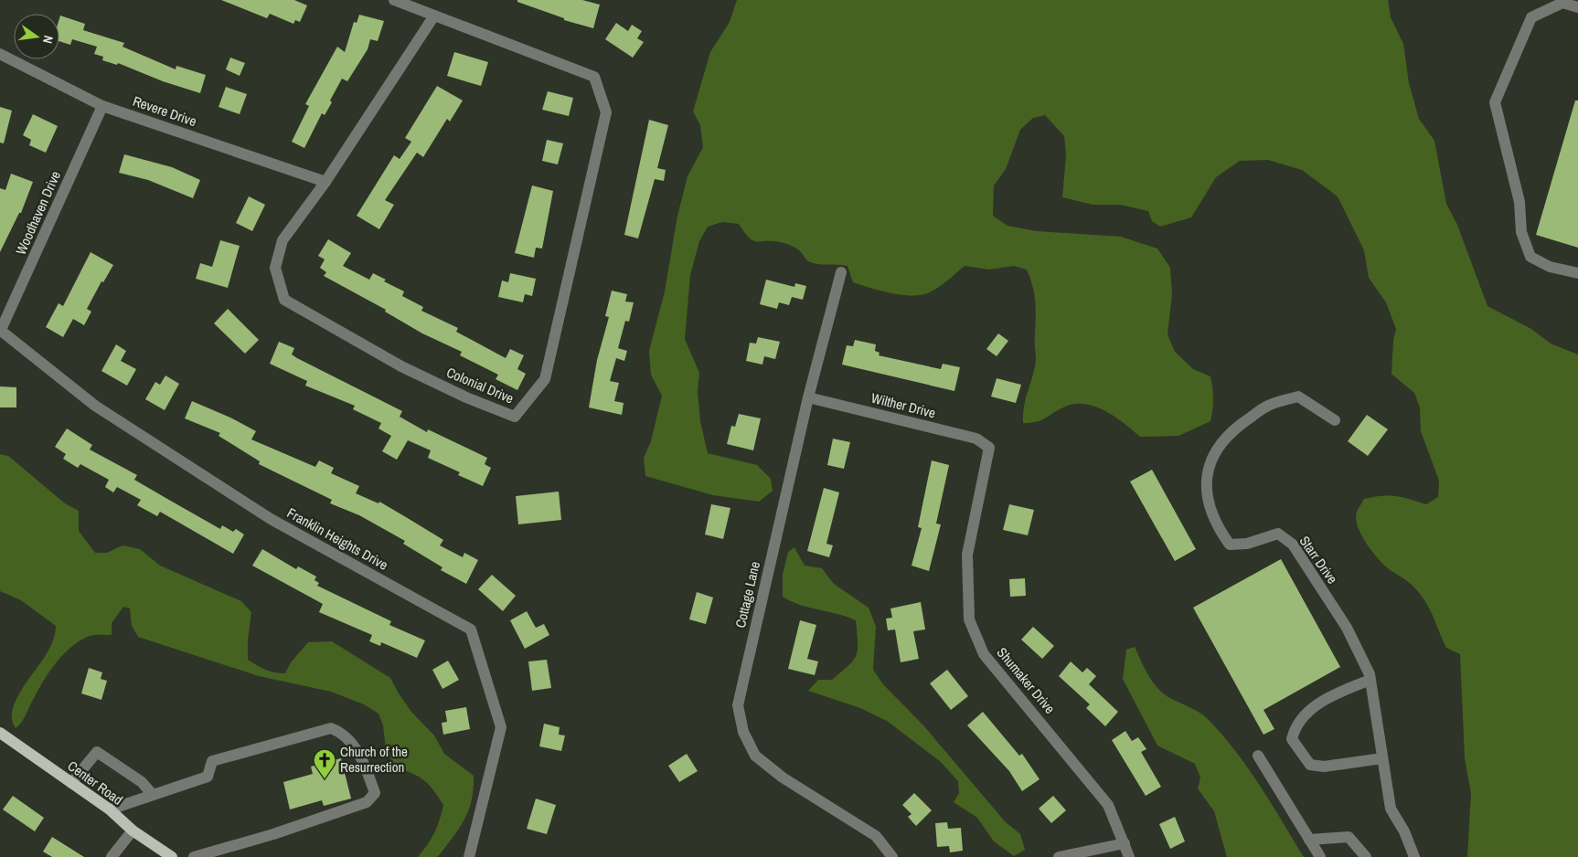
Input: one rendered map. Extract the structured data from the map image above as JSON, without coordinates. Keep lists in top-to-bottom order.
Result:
{
  "streets": {
    "main road": ["Center Road"],
    "street": [
      "Revere Drive",
      "Woodhaven Drive",
      "Colonial Drive",
      "Wilther Drive",
      "Franklin Heights Drive",
      "Starr Drive",
      "Cottage Lane",
      "Shumaker Drive"
    ]
  },
  "crossings": [
    ["Revere Drive", "Woodhaven Drive"],
    ["Revere Drive", "Colonial Drive"],
    ["Woodhaven Drive", "Franklin Heights Drive"],
    ["Wilther Drive", "Cottage Lane"],
    ["Wilther Drive", "Shumaker Drive"]
  ],
  "places": {
    "church": ["Church of the Resurrection"]
  },
  "north": "right"
}
